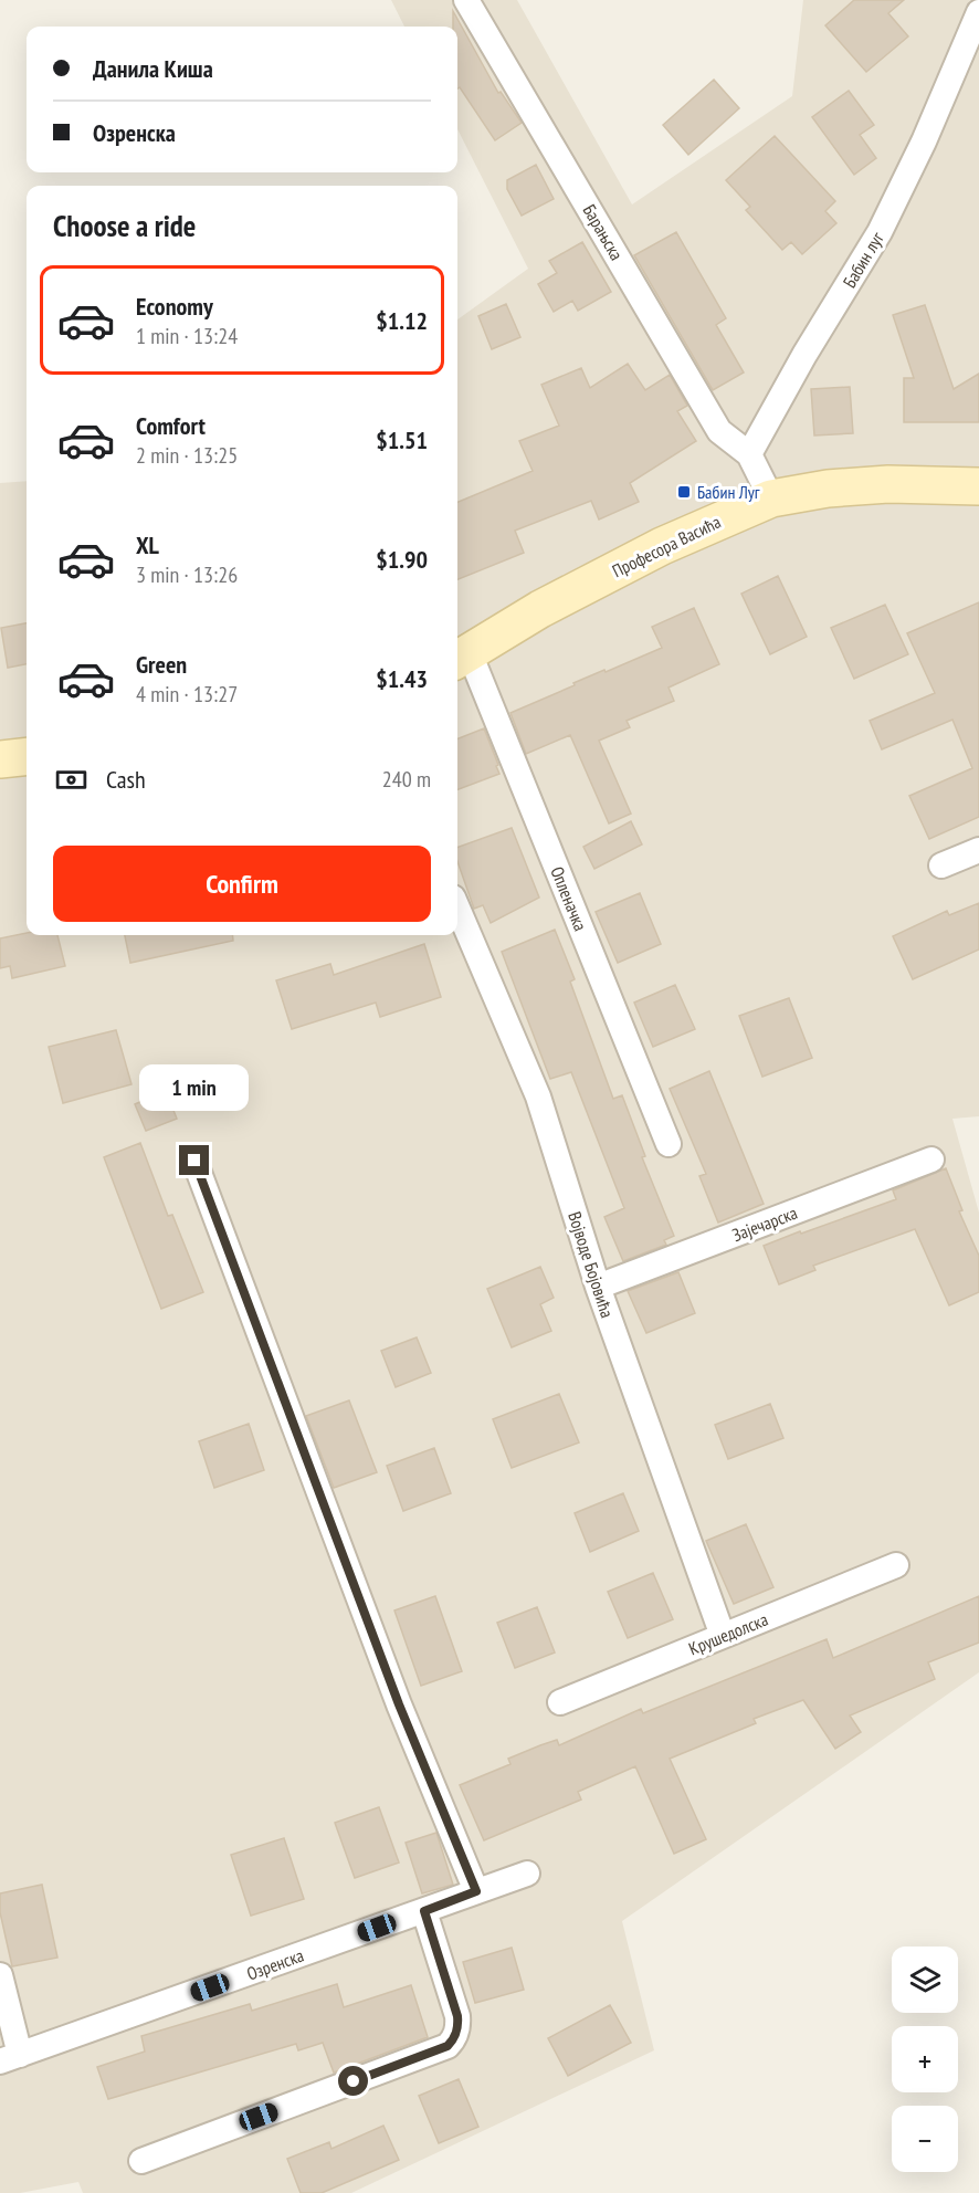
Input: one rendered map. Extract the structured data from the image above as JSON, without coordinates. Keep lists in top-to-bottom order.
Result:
{
  "streets": {
    "street": [
      "Барањска",
      "Бабин луг",
      "Професора Васића",
      "Опленачка",
      "Зајечарска",
      "Војводе Бојовића",
      "Крушедолска",
      "Озренска"
    ]
  },
  "crossings": [
    ["Барањска", "Бабин луг"],
    ["Професора Васића", "Опленачка"],
    ["Зајечарска", "Војводе Бојовића"],
    ["Војводе Бојовића", "Крушедолска"]
  ],
  "places": {
    "transit": ["Бабин Луг"]
  },
  "page": {
    "banner": ["Данила Киша", "Озренска"],
    "heading": "Choose a ride",
    "list": [
      {
        "name": "Economy",
        "note": "1 min · 13:24",
        "value": "$1.12"
      },
      {
        "name": "Comfort",
        "note": "2 min · 13:25",
        "value": "$1.51"
      },
      {
        "name": "XL",
        "note": "3 min · 13:26",
        "value": "$1.90"
      },
      {
        "name": "Green",
        "note": "4 min · 13:27",
        "value": "$1.43"
      }
    ],
    "pay": ["Cash", "240 m"],
    "buttons": "Confirm",
    "bubble": "1 min",
    "map_buttons": ["+", "−"]
  }
}
